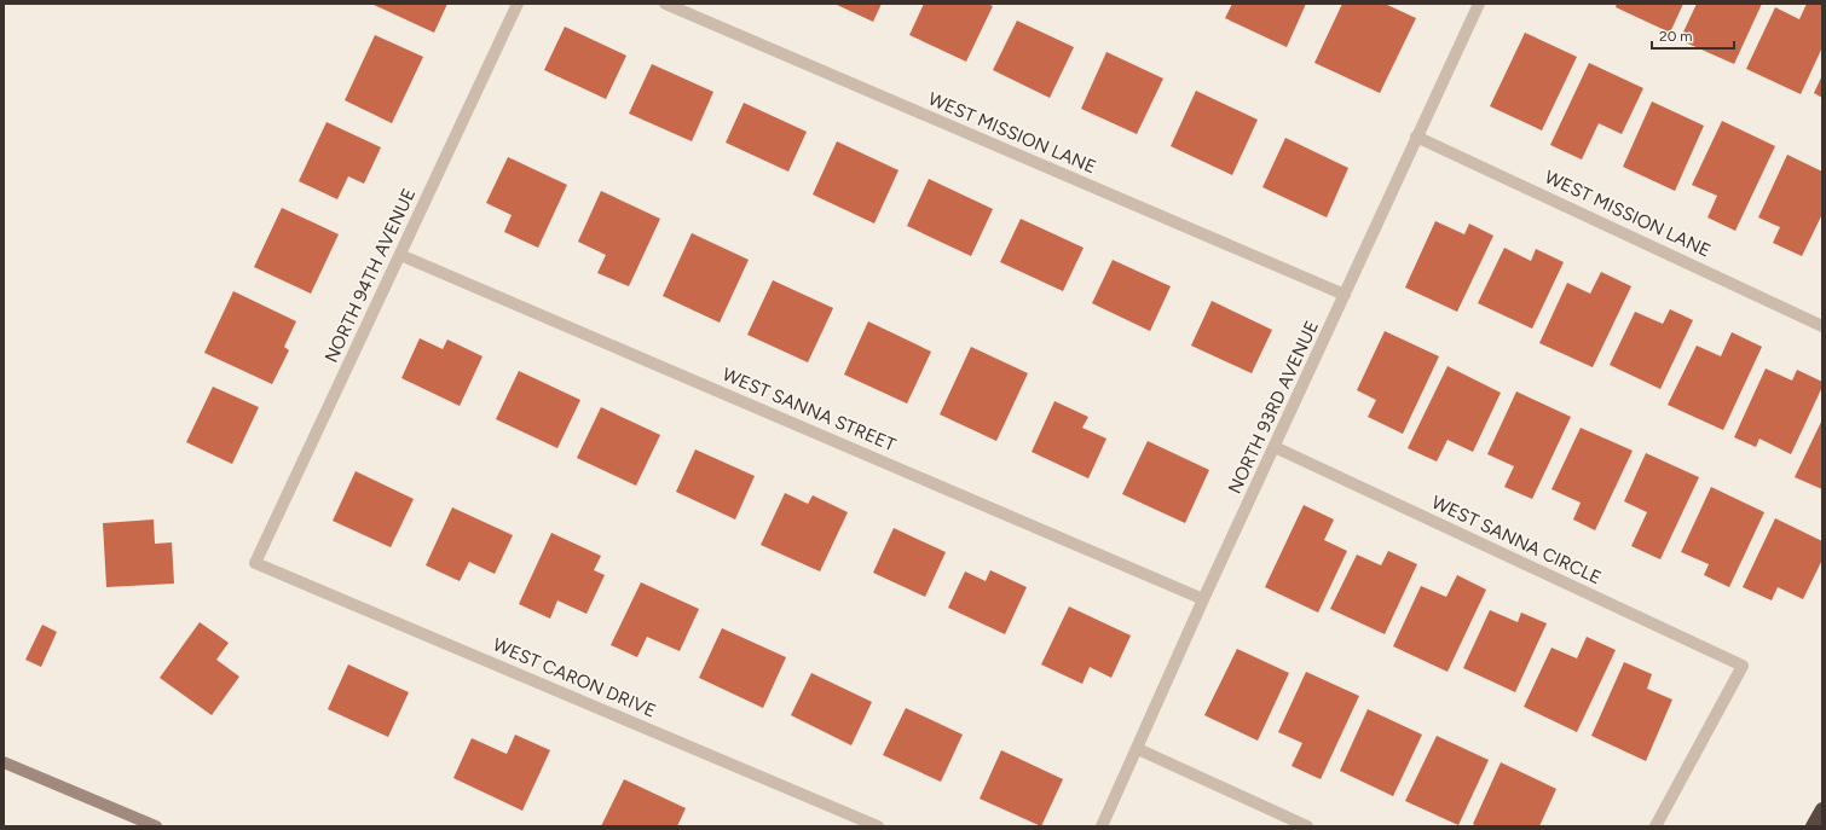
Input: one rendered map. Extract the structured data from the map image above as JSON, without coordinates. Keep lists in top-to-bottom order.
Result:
{
  "streets": {
    "street": [
      "WEST MISSION LANE",
      "NORTH 94TH AVENUE",
      "NORTH 93RD AVENUE",
      "WEST SANNA STREET",
      "WEST SANNA CIRCLE",
      "WEST CARON DRIVE"
    ]
  },
  "crossings": [
    ["WEST MISSION LANE", "NORTH 93RD AVENUE"],
    ["NORTH 94TH AVENUE", "WEST SANNA STREET"],
    ["NORTH 94TH AVENUE", "WEST CARON DRIVE"],
    ["NORTH 93RD AVENUE", "WEST SANNA STREET"],
    ["NORTH 93RD AVENUE", "WEST SANNA CIRCLE"]
  ],
  "scale_bar": "20 m"
}
